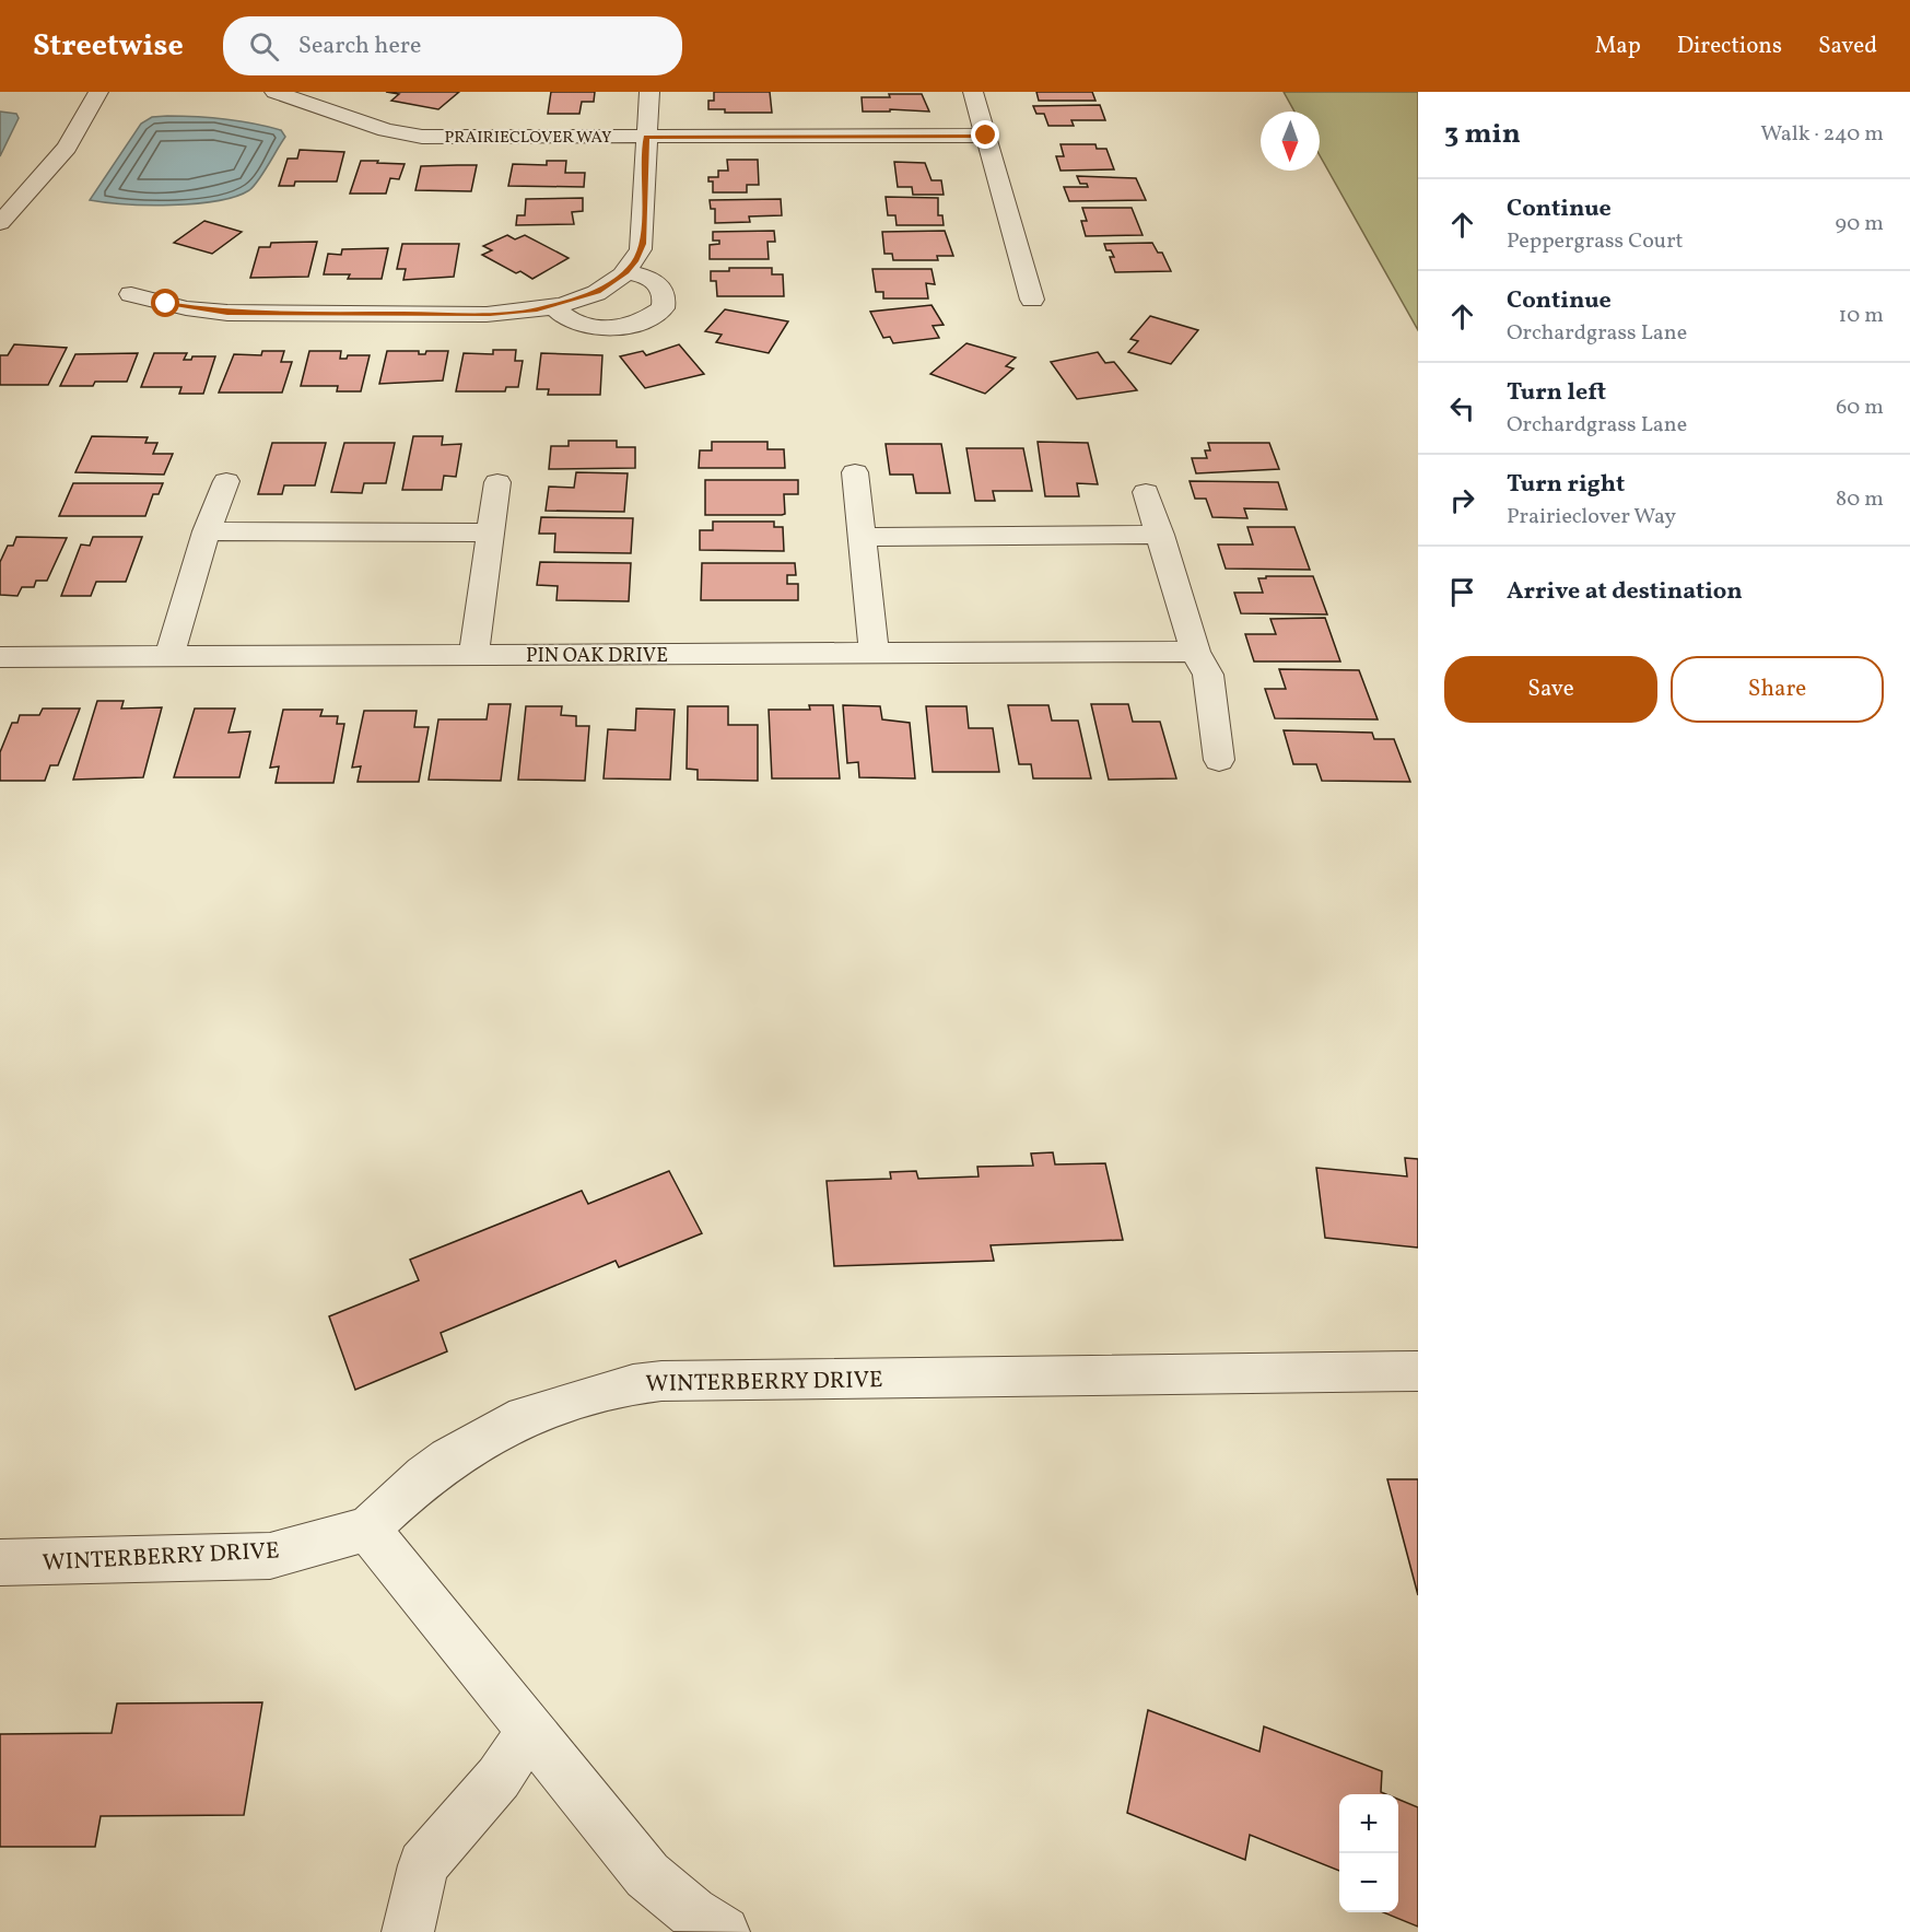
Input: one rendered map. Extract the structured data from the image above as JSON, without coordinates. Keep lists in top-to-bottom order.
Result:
{
  "streets": {
    "street": ["PRAIRIECLOVER WAY", "PIN OAK DRIVE", "WINTERBERRY DRIVE"]
  },
  "north": "bottom",
  "page": {
    "header": "Streetwise",
    "search": "Search here",
    "nav": ["Map", "Directions", "Saved"],
    "heading": ["3 min", "Walk · 240 m"],
    "list": [
      ["Continue", "Peppergrass Court", "90 m"],
      ["Continue", "Orchardgrass Lane", "10 m"],
      ["Turn left", "Orchardgrass Lane", "60 m"],
      ["Turn right", "Prairieclover Way", "80 m"],
      "Arrive at destination"
    ],
    "buttons": ["Save", "Share"],
    "map_buttons": ["+", "−"]
  }
}
